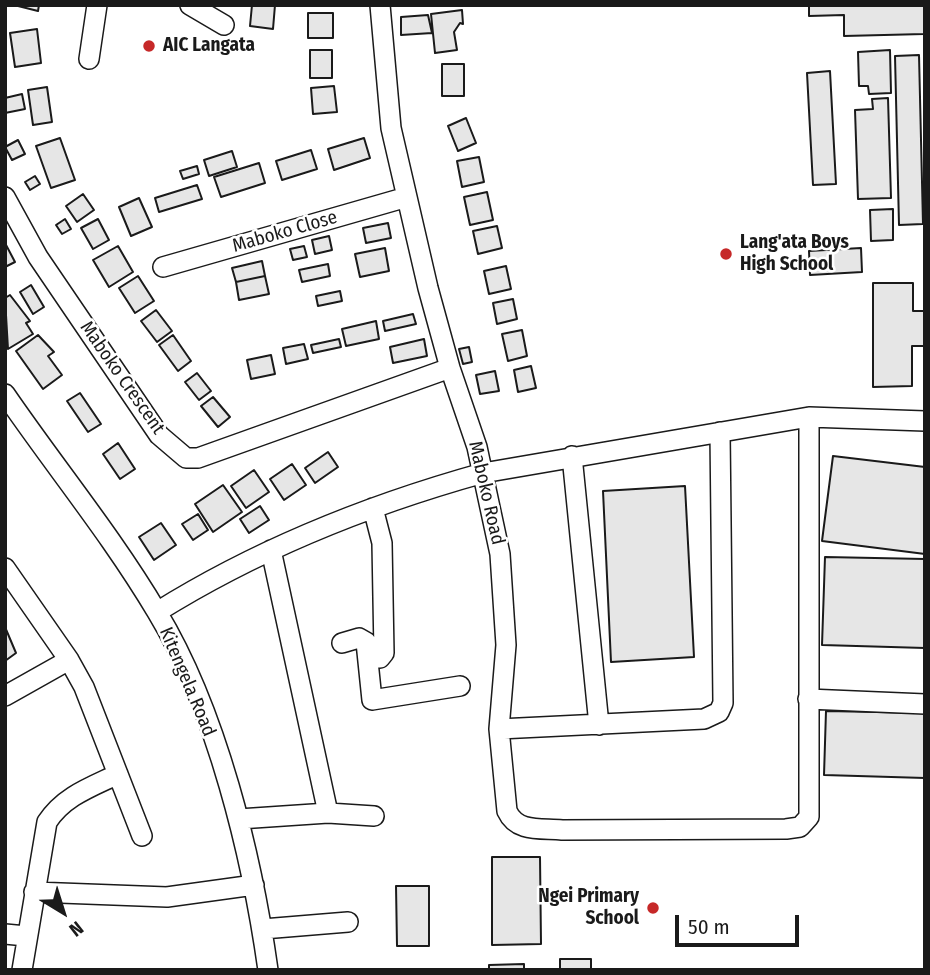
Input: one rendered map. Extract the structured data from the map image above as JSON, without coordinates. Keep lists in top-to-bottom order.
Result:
{
  "streets": {
    "street": [
      "Maboko Close",
      "Maboko Crescent",
      "Maboko Road",
      "Kitengela Road"
    ]
  },
  "crossings": [
    ["Maboko Close", "Maboko Road"],
    ["Maboko Crescent", "Maboko Road"]
  ],
  "places": ["AIC Langata", "Lang'ata Boys High School", "Ngei Primary School"],
  "scale_bar": "50 m",
  "north": "bottom right"
}
